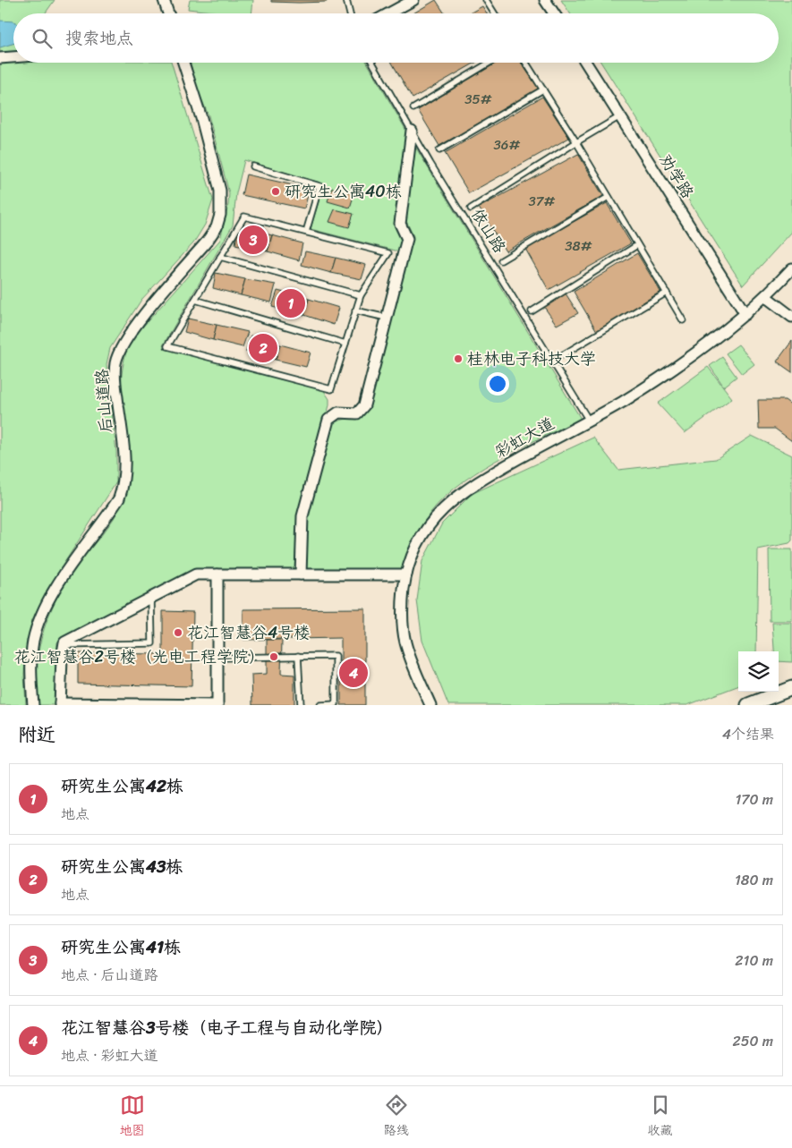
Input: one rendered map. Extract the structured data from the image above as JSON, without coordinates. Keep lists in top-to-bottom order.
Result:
{
  "streets": {
    "street": ["劝学路", "后山道路", "彩虹大道"],
    "lane": ["依山路"]
  },
  "crossings": [
    ["劝学路", "彩虹大道"],
    ["依山路", "彩虹大道"]
  ],
  "places": [
    "研究生公寓40栋",
    "桂林电子科技大学",
    "花江智慧谷4号楼",
    "花江智慧谷2号楼（光电工程学院）"
  ],
  "house_numbers": [
    "35#",
    "36#",
    "37#",
    "38#"
  ],
  "page": {
    "search": "搜索地点",
    "pins": [
      "3",
      "1",
      "2",
      "4"
    ],
    "heading": ["附近", "4个结果"],
    "list": [
      {
        "mark": "1",
        "name": "研究生公寓42栋",
        "note": "地点",
        "value": "170 m"
      },
      {
        "mark": "2",
        "name": "研究生公寓43栋",
        "note": "地点",
        "value": "180 m"
      },
      {
        "mark": "3",
        "name": "研究生公寓41栋",
        "note": "地点 · 后山道路",
        "value": "210 m"
      },
      {
        "mark": "4",
        "name": "花江智慧谷3号楼（电子工程与自动化学院）",
        "note": "地点 · 彩虹大道",
        "value": "250 m"
      }
    ],
    "nav": ["地图", "路线", "收藏"]
  }
}
